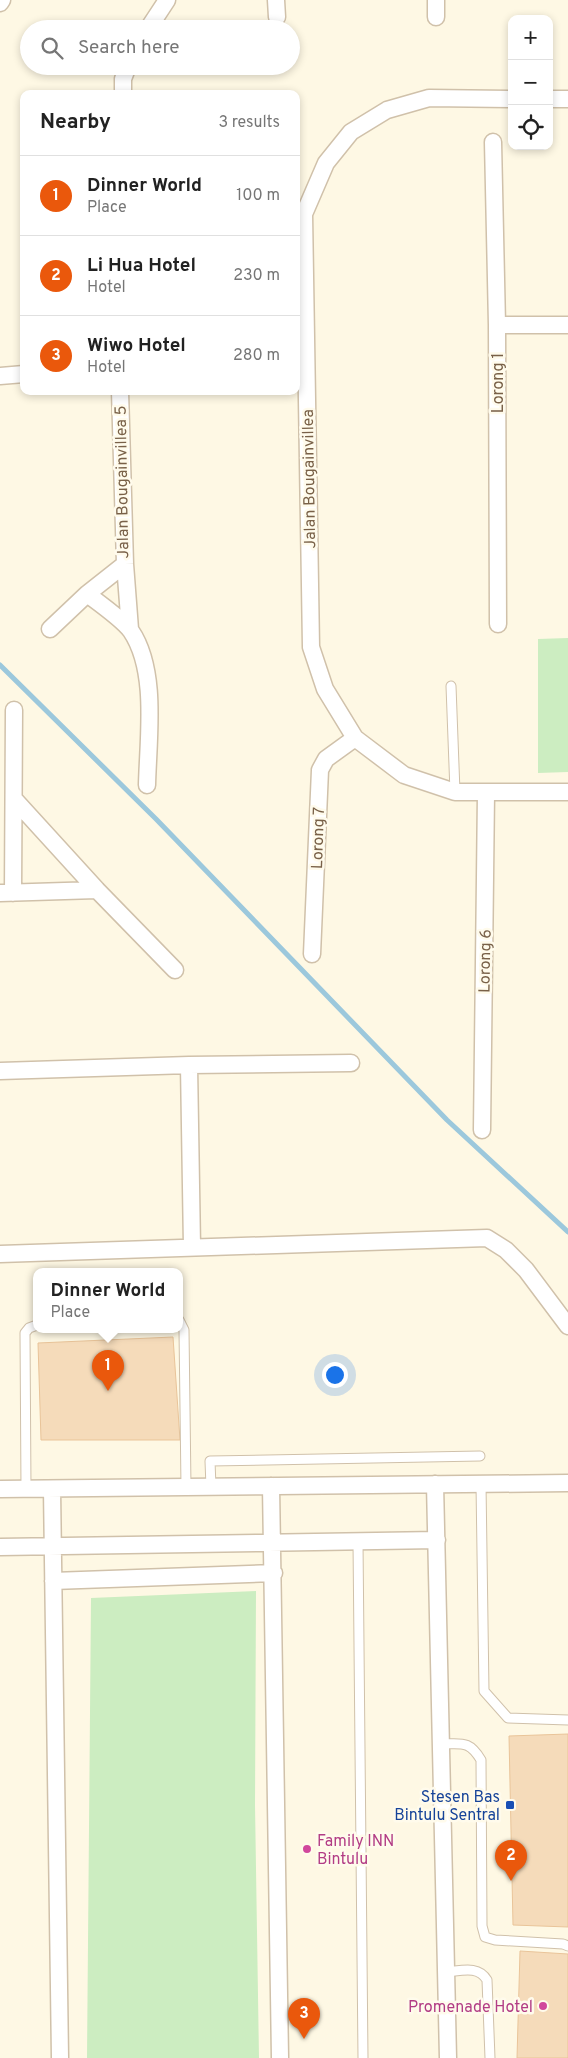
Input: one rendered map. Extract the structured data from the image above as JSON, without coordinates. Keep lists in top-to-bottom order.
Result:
{
  "streets": {
    "street": [
      "Lorong 1",
      "Jalan Bougainvillea",
      "Jalan Bougainvillea 5",
      "Lorong 7",
      "Lorong 6"
    ]
  },
  "crossings": [
    ["Jalan Bougainvillea", "Lorong 7"],
    ["Jalan Bougainvillea", "Lorong 6"]
  ],
  "places": {
    "transit": ["Stesen Bas Bintulu Sentral"],
    "other": ["Family INN Bintulu", "Promenade Hotel"]
  },
  "page": {
    "map_buttons": ["+", "−"],
    "search": "Search here",
    "heading": ["Nearby", "3 results"],
    "list": [
      {
        "mark": "1",
        "name": "Dinner World",
        "note": "Place",
        "value": "100 m"
      },
      {
        "mark": "2",
        "name": "Li Hua Hotel",
        "note": "Hotel",
        "value": "230 m"
      },
      {
        "mark": "3",
        "name": "Wiwo Hotel",
        "note": "Hotel",
        "value": "280 m"
      }
    ],
    "popup": ["Dinner World", "Place"],
    "pins": ["1", "2", "3"]
  }
}
